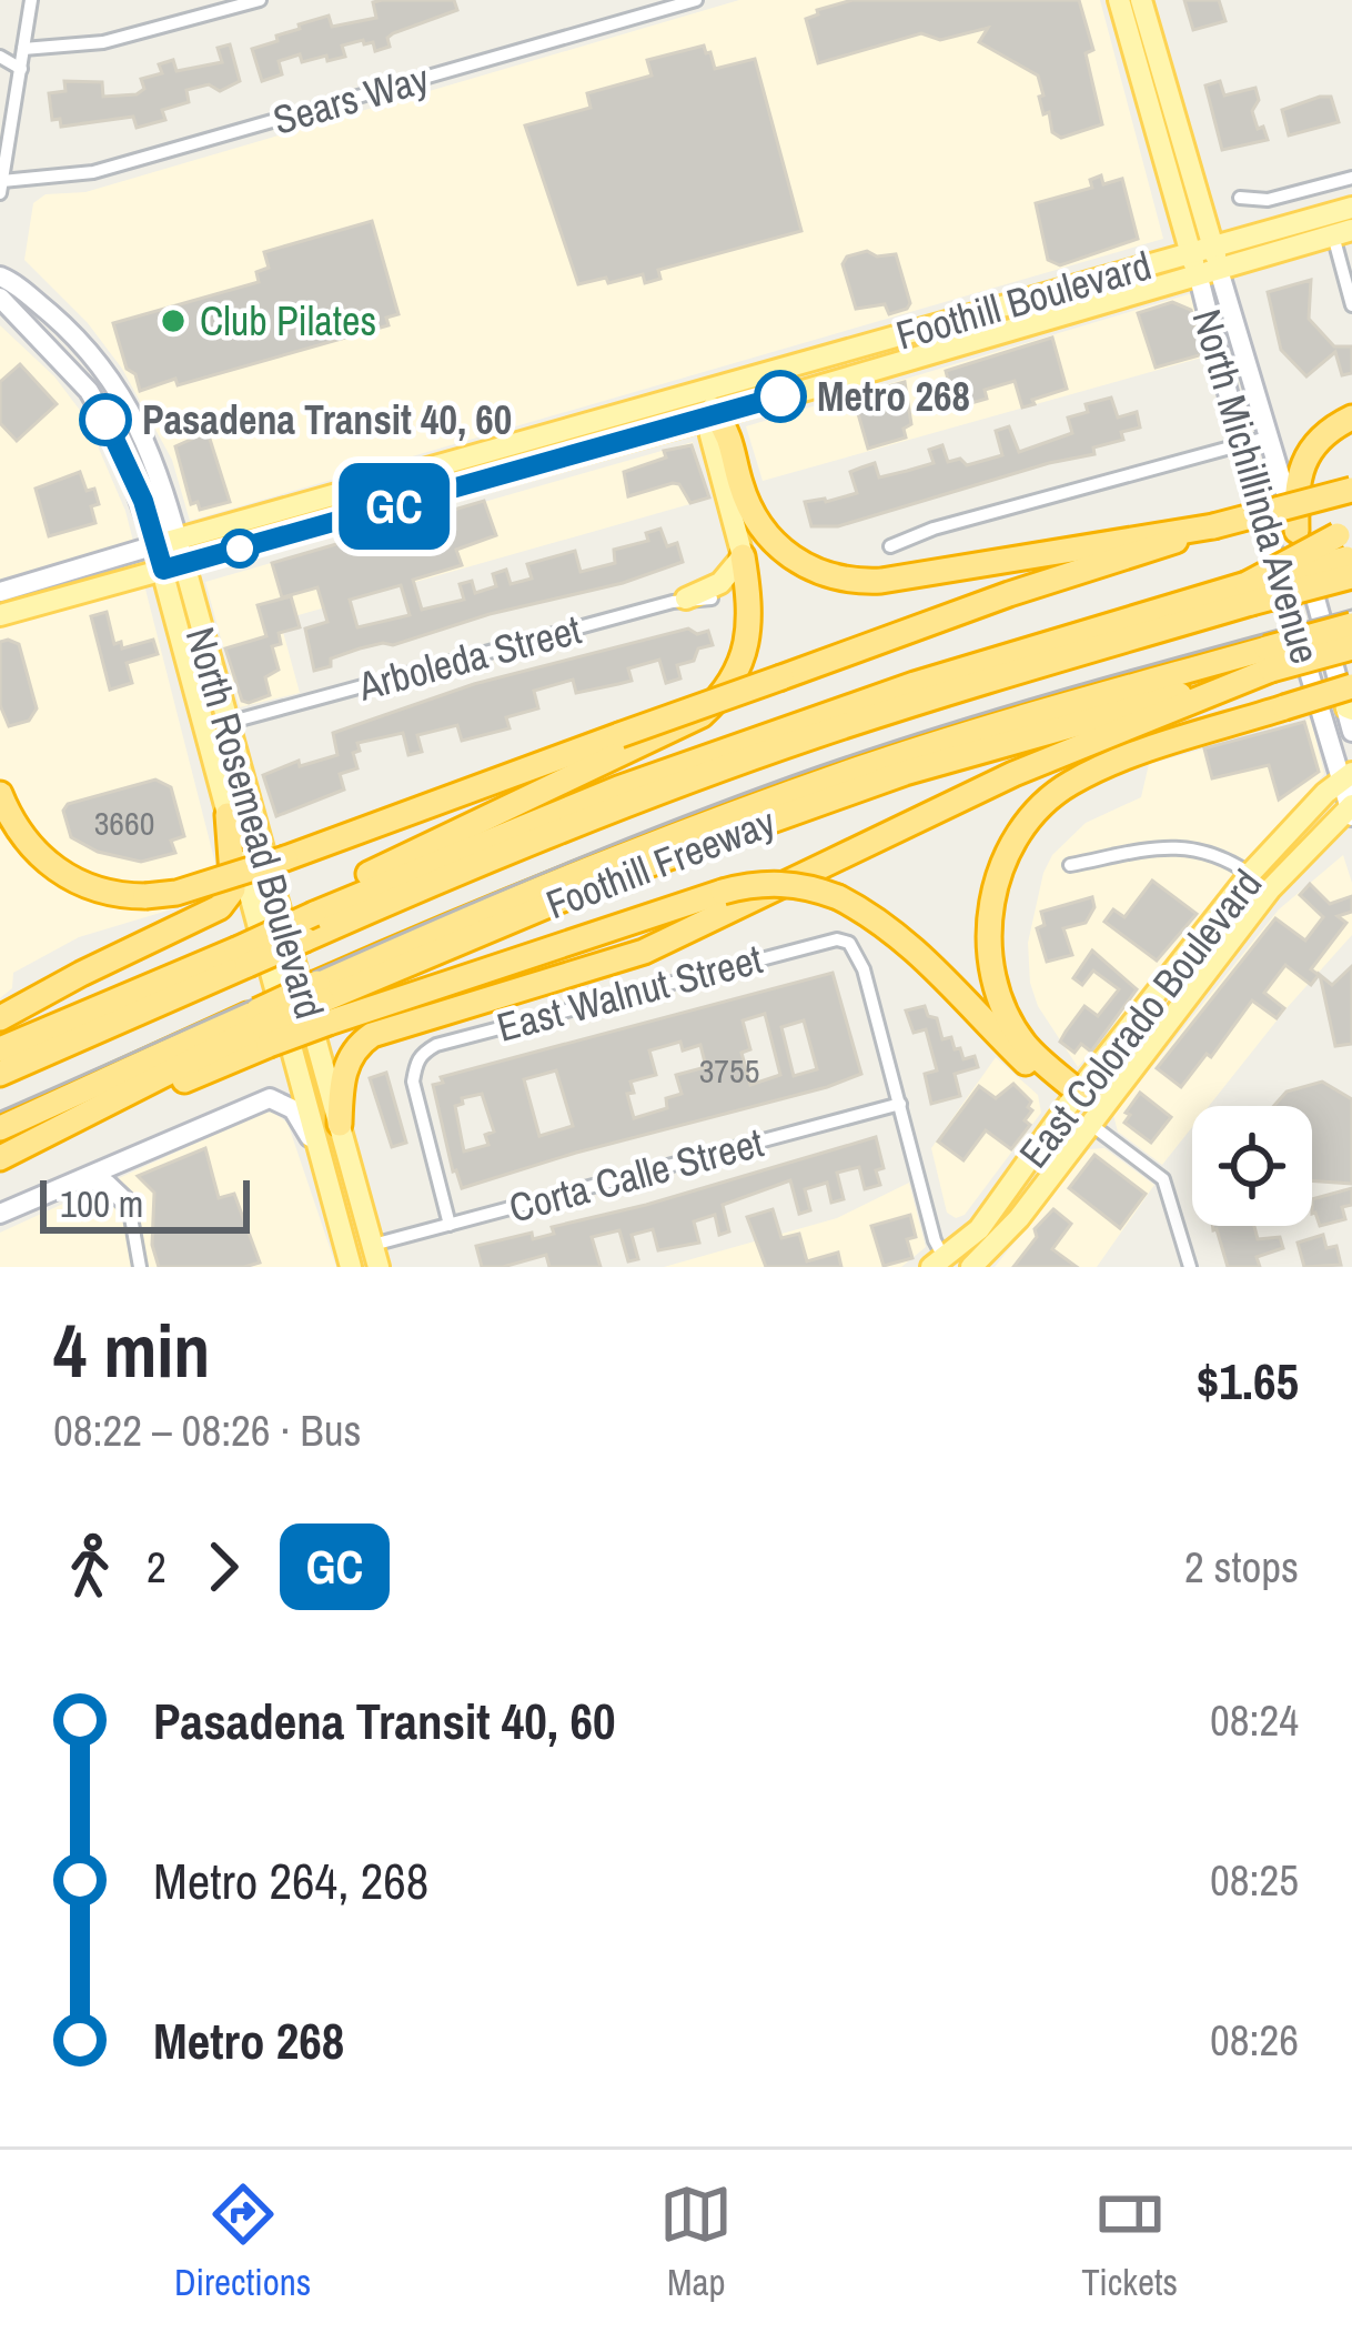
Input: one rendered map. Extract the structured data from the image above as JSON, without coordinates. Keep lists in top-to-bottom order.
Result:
{
  "streets": {
    "highway": ["Foothill Freeway"],
    "main road": [
      "Foothill Boulevard",
      "North Michillinda Avenue",
      "North Rosemead Boulevard",
      "East Colorado Boulevard"
    ],
    "street": [
      "Sears Way",
      "Arboleda Street",
      "East Walnut Street",
      "Corta Calle Street"
    ]
  },
  "crossings": [
    ["Foothill Boulevard", "North Michillinda Avenue"],
    ["Foothill Boulevard", "North Rosemead Boulevard"],
    ["North Michillinda Avenue", "East Colorado Boulevard"],
    ["Arboleda Street", "North Rosemead Boulevard"],
    ["North Rosemead Boulevard", "Corta Calle Street"],
    ["East Walnut Street", "Corta Calle Street"]
  ],
  "places": ["Club Pilates", "Metro 268", "Pasadena Transit 40, 60"],
  "lines": ["bus line GC"],
  "house_numbers": ["3660", "3755"],
  "scale_bar": "100 m",
  "page": {
    "on_map": "GC",
    "scale": "100 m",
    "heading": ["4 min", "08:22 – 08:26 · Bus", "$1.65"],
    "legs": ["2", "GC", "2 stops"],
    "list": [
      {
        "name": "Pasadena Transit 40, 60",
        "value": "08:24"
      },
      {
        "name": "Metro 264, 268",
        "value": "08:25"
      },
      {
        "name": "Metro 268",
        "value": "08:26"
      }
    ],
    "tabs": ["Directions", "Map", "Tickets"]
  }
}
